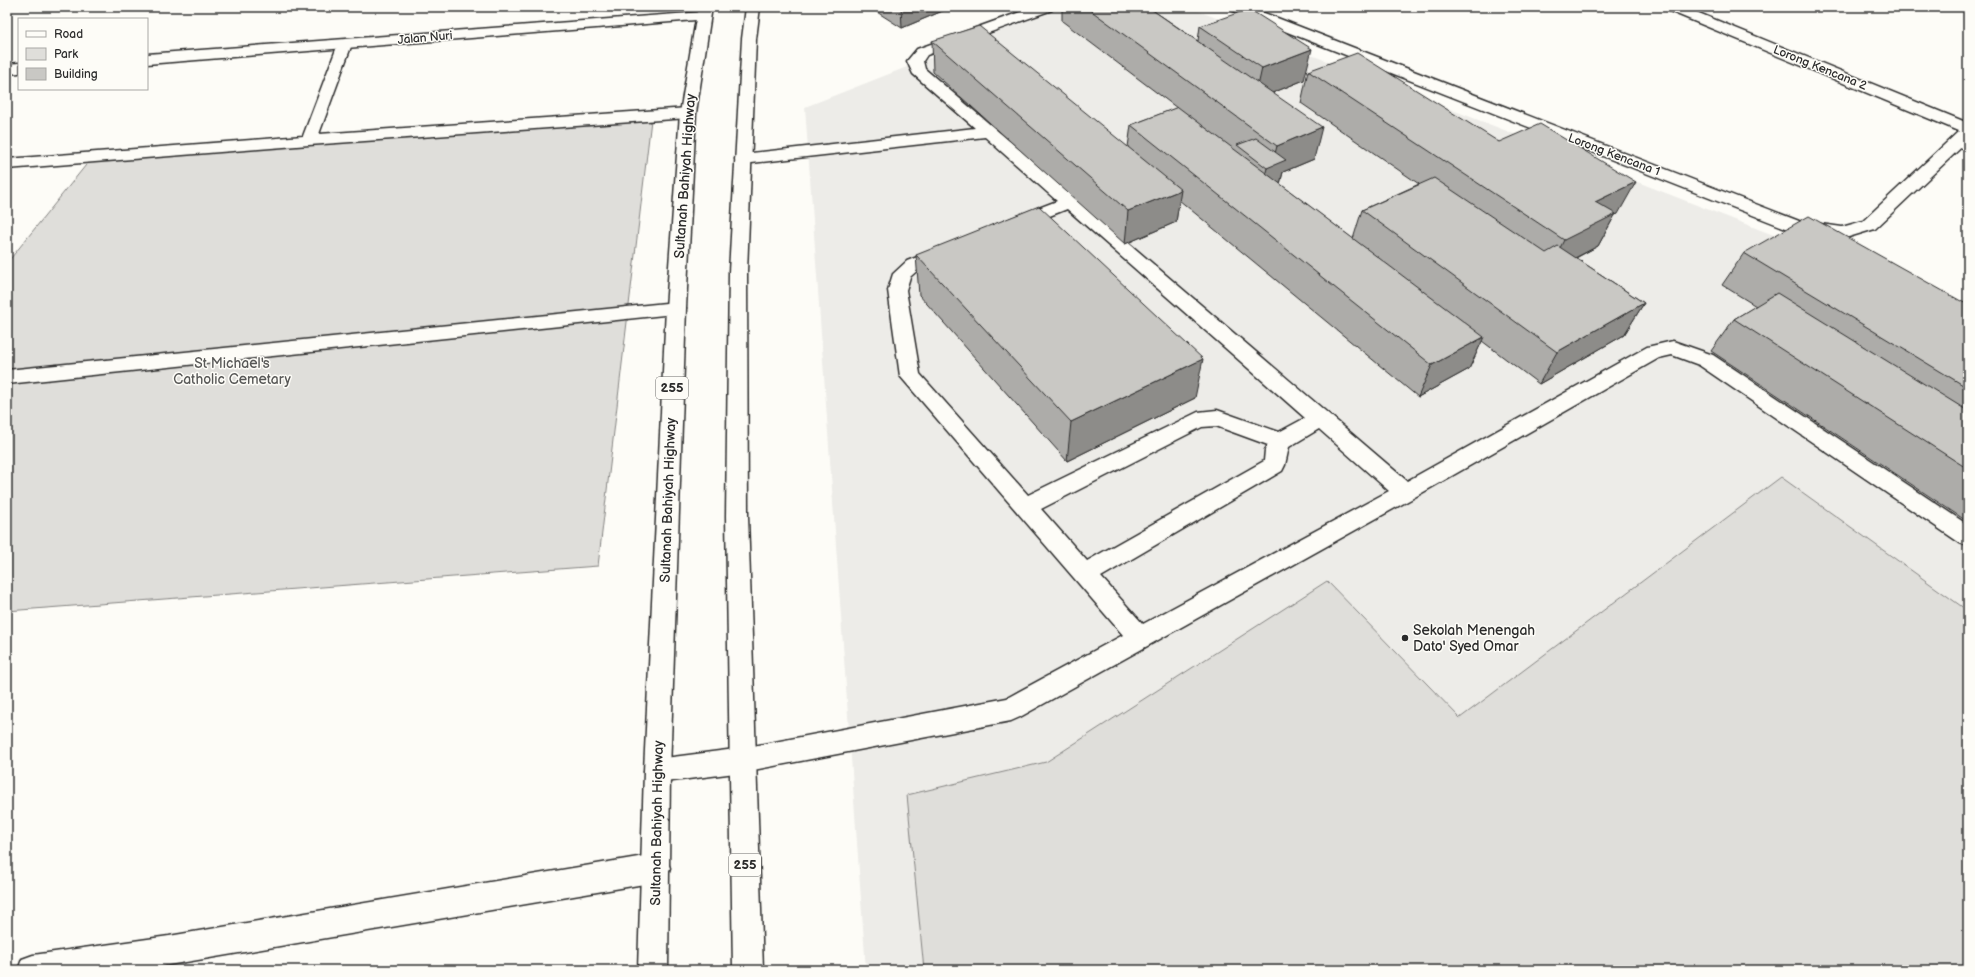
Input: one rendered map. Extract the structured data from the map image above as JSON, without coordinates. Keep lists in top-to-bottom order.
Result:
{
  "streets": {
    "street": [
      "Jalan Nuri",
      "Lorong Kencana 2",
      "Lorong Kencana 1",
      "Sultanah Bahiyah Highway",
      "255"
    ]
  },
  "crossings": [
    ["Jalan Nuri", "Sultanah Bahiyah Highway"],
    ["Lorong Kencana 2", "Lorong Kencana 1"]
  ],
  "parks": ["St Michael's Catholic Cemetary"],
  "places": ["Sekolah Menengah Dato' Syed Omar"],
  "legend": ["Road", "Park", "Building"]
}
